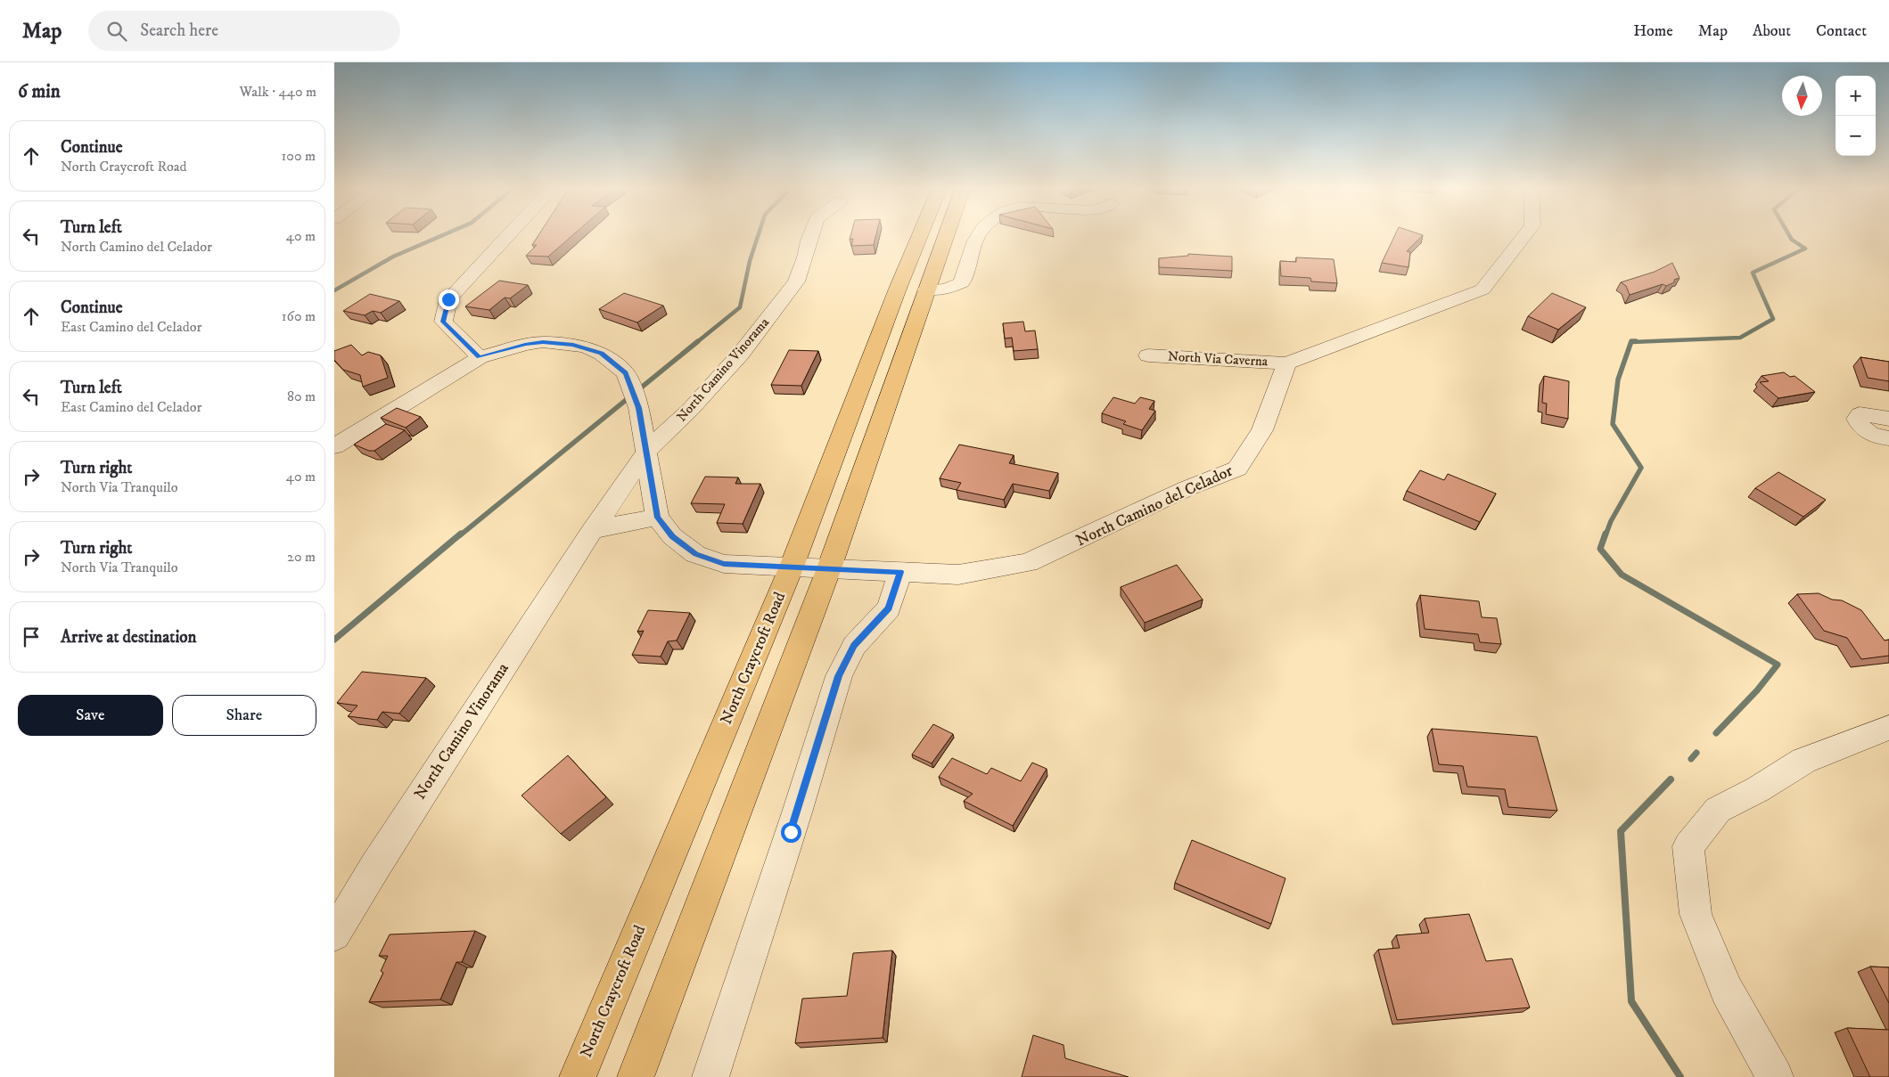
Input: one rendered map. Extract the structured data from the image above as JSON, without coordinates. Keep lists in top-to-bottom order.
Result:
{
  "streets": {
    "main road": ["North Craycroft Road"],
    "street": ["North Via Caverna", "North Camino Vinorama", "North Camino del Celador"]
  },
  "crossings": [
    ["North Via Caverna", "North Camino del Celador"],
    ["North Camino del Celador", "North Craycroft Road"]
  ],
  "north": "bottom",
  "page": {
    "header": "Map",
    "search": "Search here",
    "nav": [
      "Home",
      "Map",
      "About",
      "Contact"
    ],
    "heading": ["6 min", "Walk · 440 m"],
    "map_buttons": ["+", "−"],
    "list": [
      ["Continue", "North Craycroft Road", "100 m"],
      ["Turn left", "North Camino del Celador", "40 m"],
      ["Continue", "East Camino del Celador", "160 m"],
      ["Turn left", "East Camino del Celador", "80 m"],
      ["Turn right", "North Via Tranquilo", "40 m"],
      ["Turn right", "North Via Tranquilo", "20 m"],
      "Arrive at destination"
    ],
    "buttons": ["Save", "Share"]
  }
}
